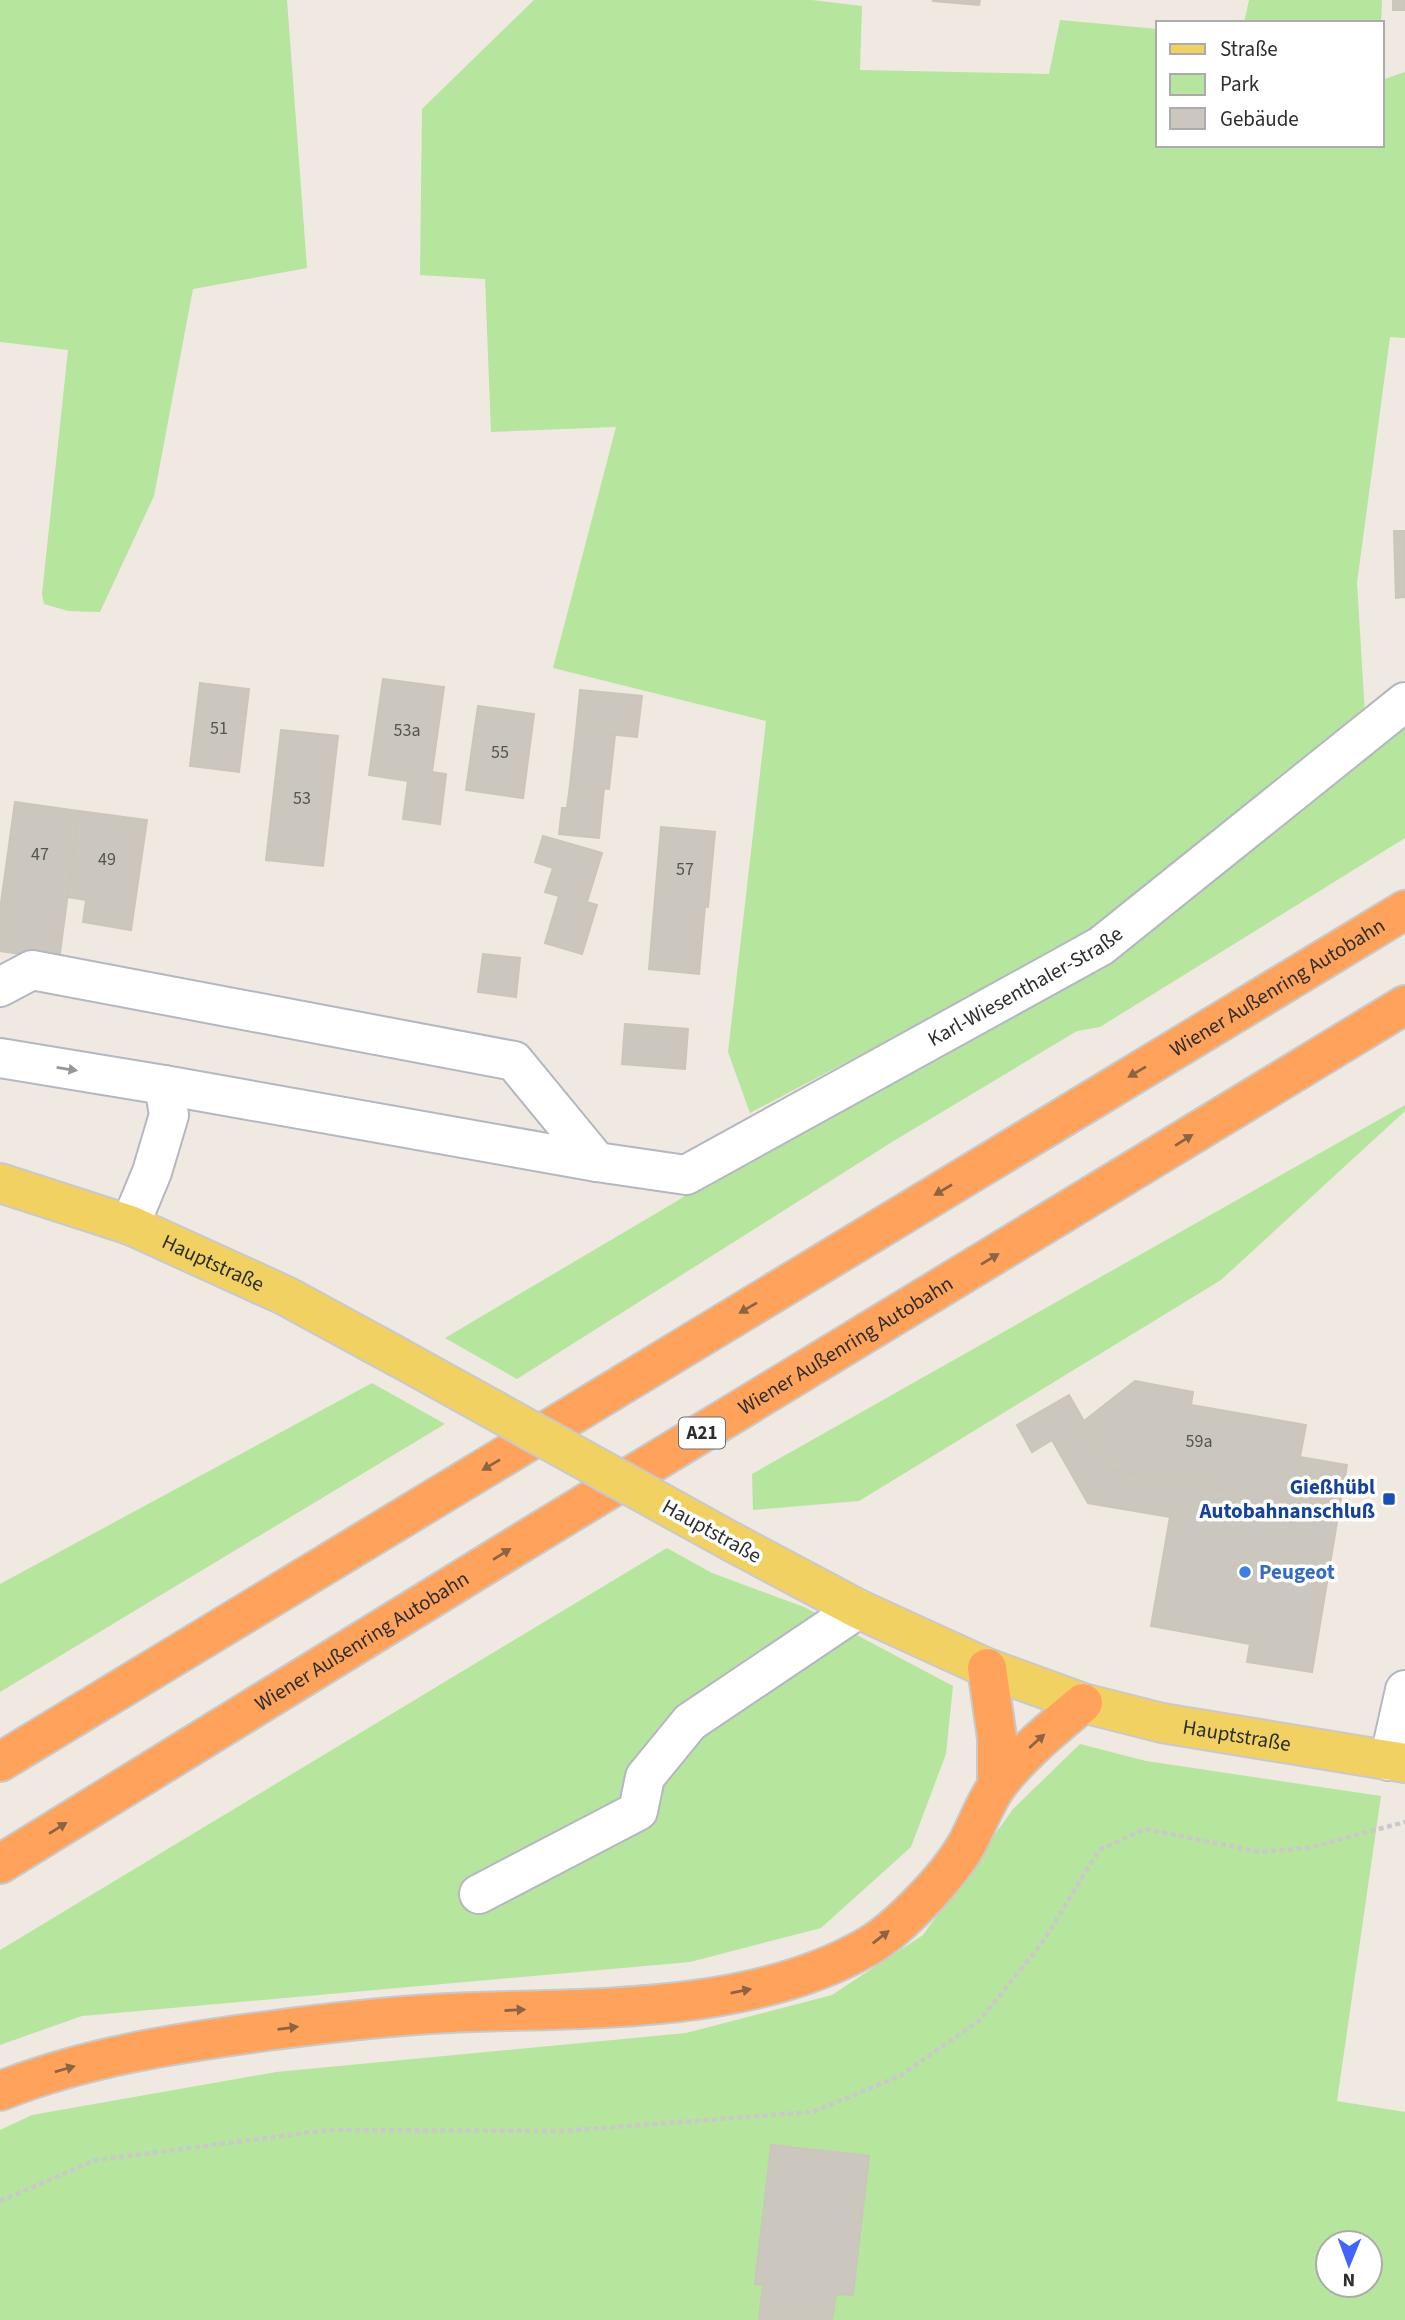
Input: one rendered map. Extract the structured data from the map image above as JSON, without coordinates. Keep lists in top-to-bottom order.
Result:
{
  "streets": {
    "highway": ["Wiener Außenring Autobahn", "A21"],
    "main road": ["Hauptstraße"],
    "street": ["Karl-Wiesenthaler-Straße"]
  },
  "places": {
    "transit": ["Gießhübl Autobahnanschluß"],
    "other": ["Peugeot"]
  },
  "house_numbers": [
    "51",
    "53a",
    "55",
    "53",
    "47",
    "49",
    "57",
    "59a"
  ],
  "legend": ["Straße", "Park", "Gebäude"],
  "north": "bottom"
}
